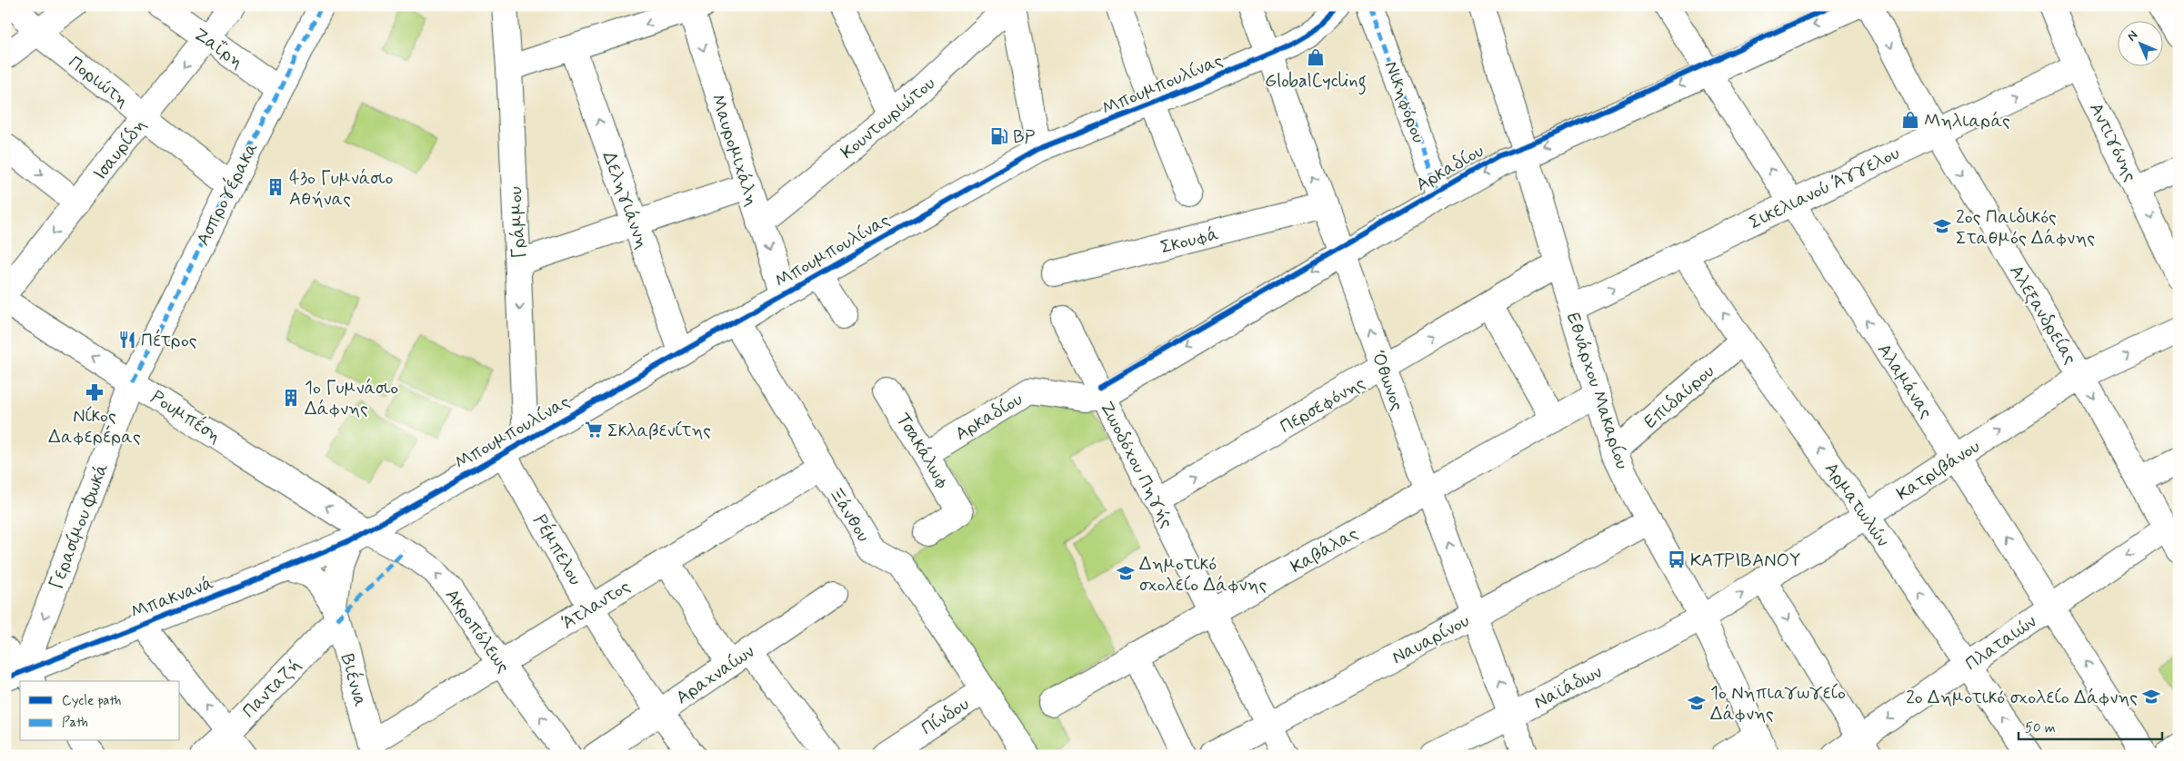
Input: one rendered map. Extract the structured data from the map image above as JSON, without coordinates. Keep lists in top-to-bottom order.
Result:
{
  "streets": {
    "street": [
      "Ζαΐρη",
      "Ποριώτη",
      "Μπουμπουλίνας",
      "Νικηφόρου",
      "Κουντουριώτου",
      "Αντιγόνης",
      "Ισαυρίδη",
      "Μαυρομιχάλη",
      "Αρκαδίου",
      "Σικελιανού Άγγελου",
      "Ασπρογέρακα",
      "Δεληγιάννη",
      "Γράμμου",
      "Σκουφά",
      "Αλεξανδρείας",
      "Όθωνος",
      "Αλαμάνας",
      "Εθνάρχου Μακαρίου",
      "Επιδαύρου",
      "Περσεφόνης",
      "Ρουμπέση",
      "Τσακάλωφ",
      "Ζωοδόχου Πηγής",
      "Κατριβάνου",
      "Αρματωλών",
      "Ξάνθου",
      "Γερασίμου Φωκά",
      "Ρέμπελου",
      "Καβάλας",
      "Μπακνανά",
      "Άτλαντος",
      "Ακροπόλεως",
      "Ναυαρίνου",
      "Πλαταιών",
      "Αραχναίων",
      "Βιέννα",
      "Ναϊάδων",
      "Πανταζή",
      "Πίνδου"
    ]
  },
  "crossings": [
    ["Ζαΐρη", "Ισαυρίδη"],
    ["Ζαΐρη", "Ασπρογέρακα"],
    ["Ποριώτη", "Ισαυρίδη"],
    ["Ποριώτη", "Ασπρογέρακα"],
    ["Μπουμπουλίνας", "Μαυρομιχάλη"],
    ["Μπουμπουλίνας", "Δεληγιάννη"],
    ["Μπουμπουλίνας", "Γράμμου"],
    ["Μπουμπουλίνας", "Όθωνος"],
    ["Μπουμπουλίνας", "Ρουμπέση"],
    ["Μπουμπουλίνας", "Ξάνθου"],
    ["Μπουμπουλίνας", "Ρέμπελου"],
    ["Μπουμπουλίνας", "Μπακνανά"],
    ["Μπουμπουλίνας", "Ακροπόλεως"],
    ["Μπουμπουλίνας", "Βιέννα"],
    ["Νικηφόρου", "Αρκαδίου"],
    ["Κουντουριώτου", "Μαυρομιχάλη"],
    ["Αντιγόνης", "Σικελιανού Άγγελου"],
    ["Αρκαδίου", "Όθωνος"],
    ["Αρκαδίου", "Αλαμάνας"],
    ["Αρκαδίου", "Εθνάρχου Μακαρίου"],
    ["Αρκαδίου", "Τσακάλωφ"],
    ["Αρκαδίου", "Ζωοδόχου Πηγής"],
    ["Σικελιανού Άγγελου", "Αλεξανδρείας"],
    ["Σικελιανού Άγγελου", "Αλαμάνας"],
    ["Σικελιανού Άγγελου", "Εθνάρχου Μακαρίου"],
    ["Σικελιανού Άγγελου", "Αρματωλών"],
    ["Ασπρογέρακα", "Ρουμπέση"],
    ["Ασπρογέρακα", "Γερασίμου Φωκά"],
    ["Σκουφά", "Όθωνος"],
    ["Αλεξανδρείας", "Κατριβάνου"],
    ["Αλεξανδρείας", "Πλαταιών"],
    ["Όθωνος", "Περσεφόνης"],
    ["Όθωνος", "Καβάλας"],
    ["Όθωνος", "Ναυαρίνου"],
    ["Όθωνος", "Ναϊάδων"],
    ["Αλαμάνας", "Κατριβάνου"],
    ["Αλαμάνας", "Πλαταιών"],
    ["Εθνάρχου Μακαρίου", "Επιδαύρου"],
    ["Εθνάρχου Μακαρίου", "Περσεφόνης"],
    ["Εθνάρχου Μακαρίου", "Κατριβάνου"],
    ["Εθνάρχου Μακαρίου", "Καβάλας"],
    ["Εθνάρχου Μακαρίου", "Ναυαρίνου"],
    ["Εθνάρχου Μακαρίου", "Ναϊάδων"],
    ["Επιδαύρου", "Αρματωλών"],
    ["Περσεφόνης", "Ζωοδόχου Πηγής"],
    ["Ρουμπέση", "Γερασίμου Φωκά"],
    ["Ρουμπέση", "Μπακνανά"],
    ["Ρουμπέση", "Ακροπόλεως"],
    ["Ρουμπέση", "Βιέννα"],
    ["Ζωοδόχου Πηγής", "Καβάλας"],
    ["Ζωοδόχου Πηγής", "Ναυαρίνου"],
    ["Κατριβάνου", "Αρματωλών"],
    ["Κατριβάνου", "Ναϊάδων"],
    ["Αρματωλών", "Πλαταιών"],
    ["Ξάνθου", "Άτλαντος"],
    ["Ξάνθου", "Πίνδου"],
    ["Γερασίμου Φωκά", "Μπακνανά"],
    ["Ρέμπελου", "Άτλαντος"],
    ["Ρέμπελου", "Αραχναίων"],
    ["Μπακνανά", "Ακροπόλεως"],
    ["Μπακνανά", "Βιέννα"],
    ["Άτλαντος", "Ακροπόλεως"],
    ["Άτλαντος", "Βιέννα"],
    ["Ακροπόλεως", "Βιέννα"],
    ["Βιέννα", "Πανταζή"]
  ],
  "one_way": [
    "Ισαυρίδη",
    "Αρκαδίου",
    "Σικελιανού Άγγελου",
    "Δεληγιάννη",
    "Γράμμου",
    "Αλεξανδρείας",
    "Όθωνος",
    "Αλαμάνας",
    "Περσεφόνης",
    "Ρουμπέση",
    "Κατριβάνου",
    "Γερασίμου Φωκά",
    "Πλαταιών"
  ],
  "places": {
    "shop": ["GlobalCycling", "Μηλιαράς"],
    "fuel station": ["BP"],
    "building": ["43ο Γυμνάσιο Αθήνας", "1ο Γυμνάσιο Δάφνης"],
    "school or university": [
      "2ος Παιδικός Σταθμός Δάφνης",
      "Δημοτικό σχολείο Δάφνης",
      "2ο Δημοτικό σχολείο Δάφνης",
      "1ο Νηπιαγωγείο Δάφνης"
    ],
    "restaurant": ["Πέτρος"],
    "pharmacy": ["Νίκος Δαφερέρας"],
    "supermarket": ["Σκλαβενίτης"],
    "bus stop": ["ΚΑΤΡΙΒΑΝΟΥ"]
  },
  "legend": ["Cycle path", "Path"],
  "scale_bar": "50 m",
  "north": "top left"
}
